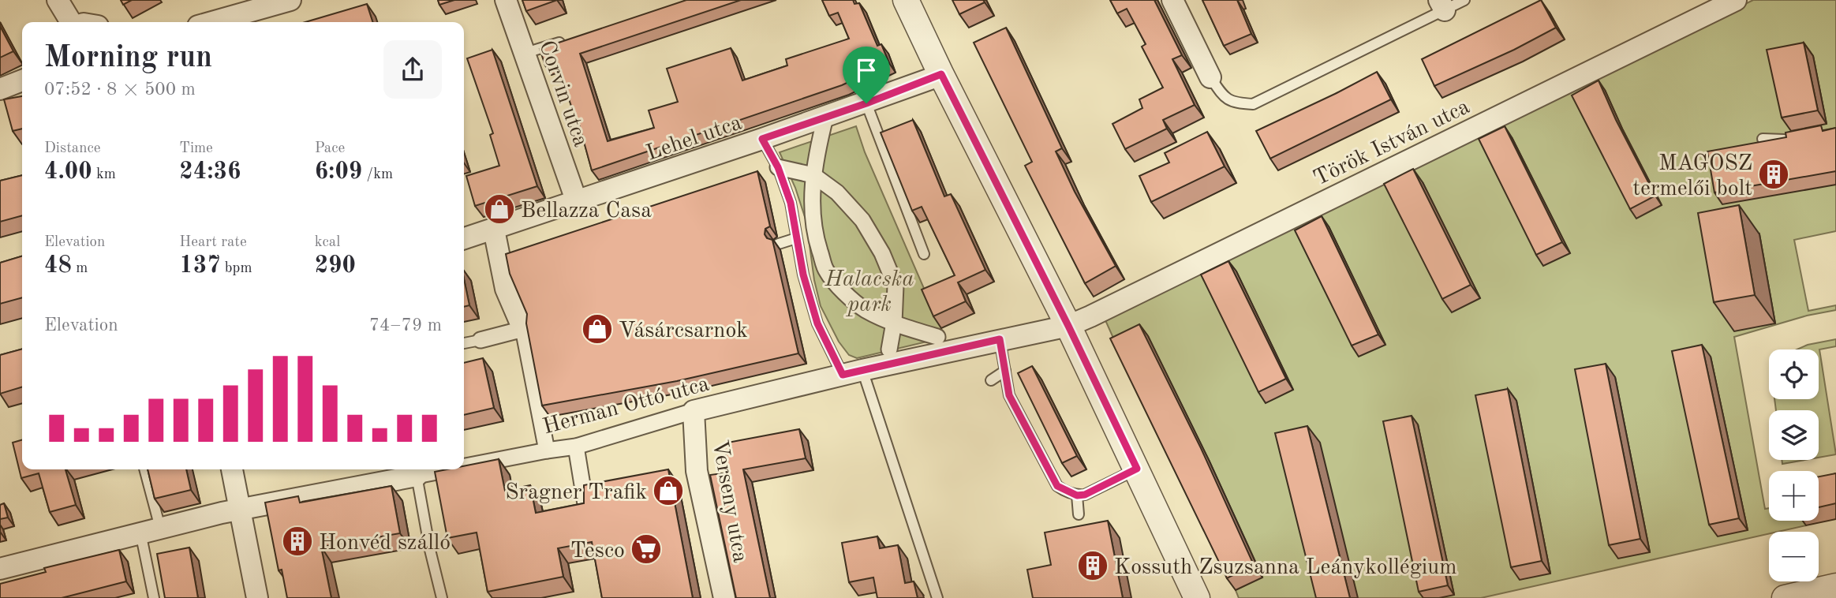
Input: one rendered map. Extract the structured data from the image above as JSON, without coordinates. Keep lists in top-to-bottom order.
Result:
{
  "streets": {
    "street": [
      "Corvin utca",
      "Lehel utca",
      "Török István utca",
      "Herman Ottó utca",
      "Verseny utca"
    ]
  },
  "crossings": [
    ["Corvin utca", "Lehel utca"],
    ["Török István utca", "Herman Ottó utca"],
    ["Herman Ottó utca", "Verseny utca"]
  ],
  "parks": ["Halacska park"],
  "places": {
    "building": ["MAGOSZ termelői bolt", "Honvéd szálló", "Kossuth Zsuzsanna Leánykollégium"],
    "shop": ["Bellazza Casa", "Vásárcsarnok", "Sragner Trafik"],
    "supermarket": ["Tesco"]
  },
  "page": {
    "heading": ["Morning run", "07:52 · 8 × 500 m"],
    "stats": [
      ["Distance", "4.00 km"],
      ["Time", "24:36"],
      ["Pace", "6:09 /km"],
      ["Elevation", "48 m"],
      ["Heart rate", "137 bpm"],
      ["kcal", "290"]
    ],
    "chart": ["Elevation", "74–79 m"],
    "map_buttons": ["+", "−"]
  }
}
